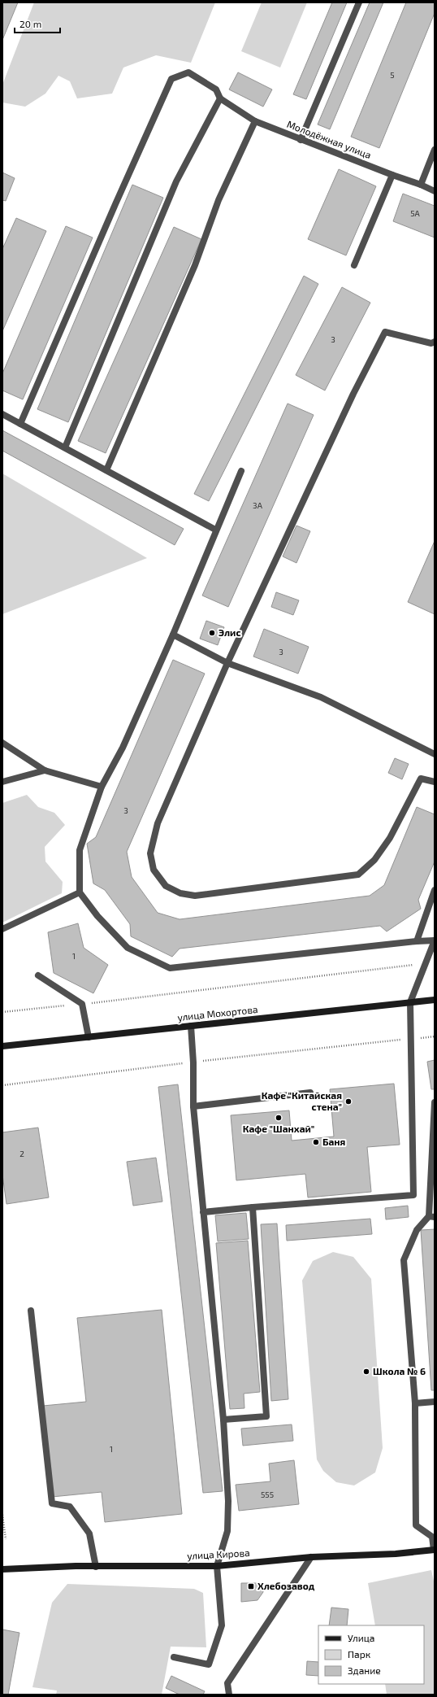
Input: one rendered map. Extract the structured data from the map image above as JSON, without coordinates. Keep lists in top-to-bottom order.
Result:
{
  "streets": {
    "street": ["Молодёжная улица", "улица Мохортова", "улица Кирова"]
  },
  "places": {
    "other": [
      "Элис",
      "Кафе \"Китайская стена\"",
      "Кафе \"Шанхай\"",
      "Баня",
      "Школа № 6"
    ],
    "transit": ["Хлебозавод"]
  },
  "house_numbers": [
    "5",
    "5А",
    "3",
    "3А",
    "3",
    "3",
    "1",
    "2",
    "1",
    "555"
  ],
  "legend": ["Улица", "Парк", "Здание"],
  "scale_bar": "20 m"
}
